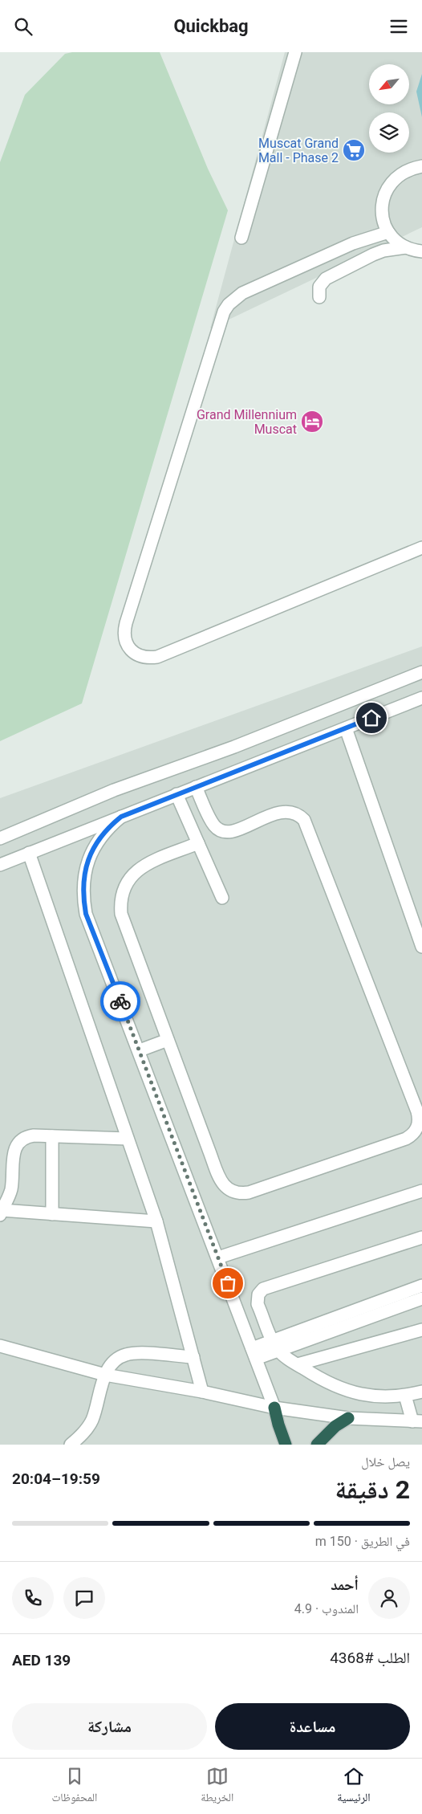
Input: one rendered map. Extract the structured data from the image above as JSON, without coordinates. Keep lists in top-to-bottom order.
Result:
{
  "places": {
    "supermarket": ["Muscat Grand Mall - Phase 2"],
    "hotel": ["Grand Millennium Muscat"]
  },
  "north": "bottom left",
  "page": {
    "header": "Quickbag",
    "heading": ["2 دقيقة", "يصل خلال", "19:59–20:04"],
    "panel": [
      "أحمد",
      "المندوب · 4.9",
      "الطلب #4368",
      "AED 139"
    ],
    "bar": "في الطريق · 150 m",
    "buttons": ["مساعدة", "مشاركة"],
    "tabs": ["الرئيسية", "الخريطة", "المحفوظات"]
  }
}
